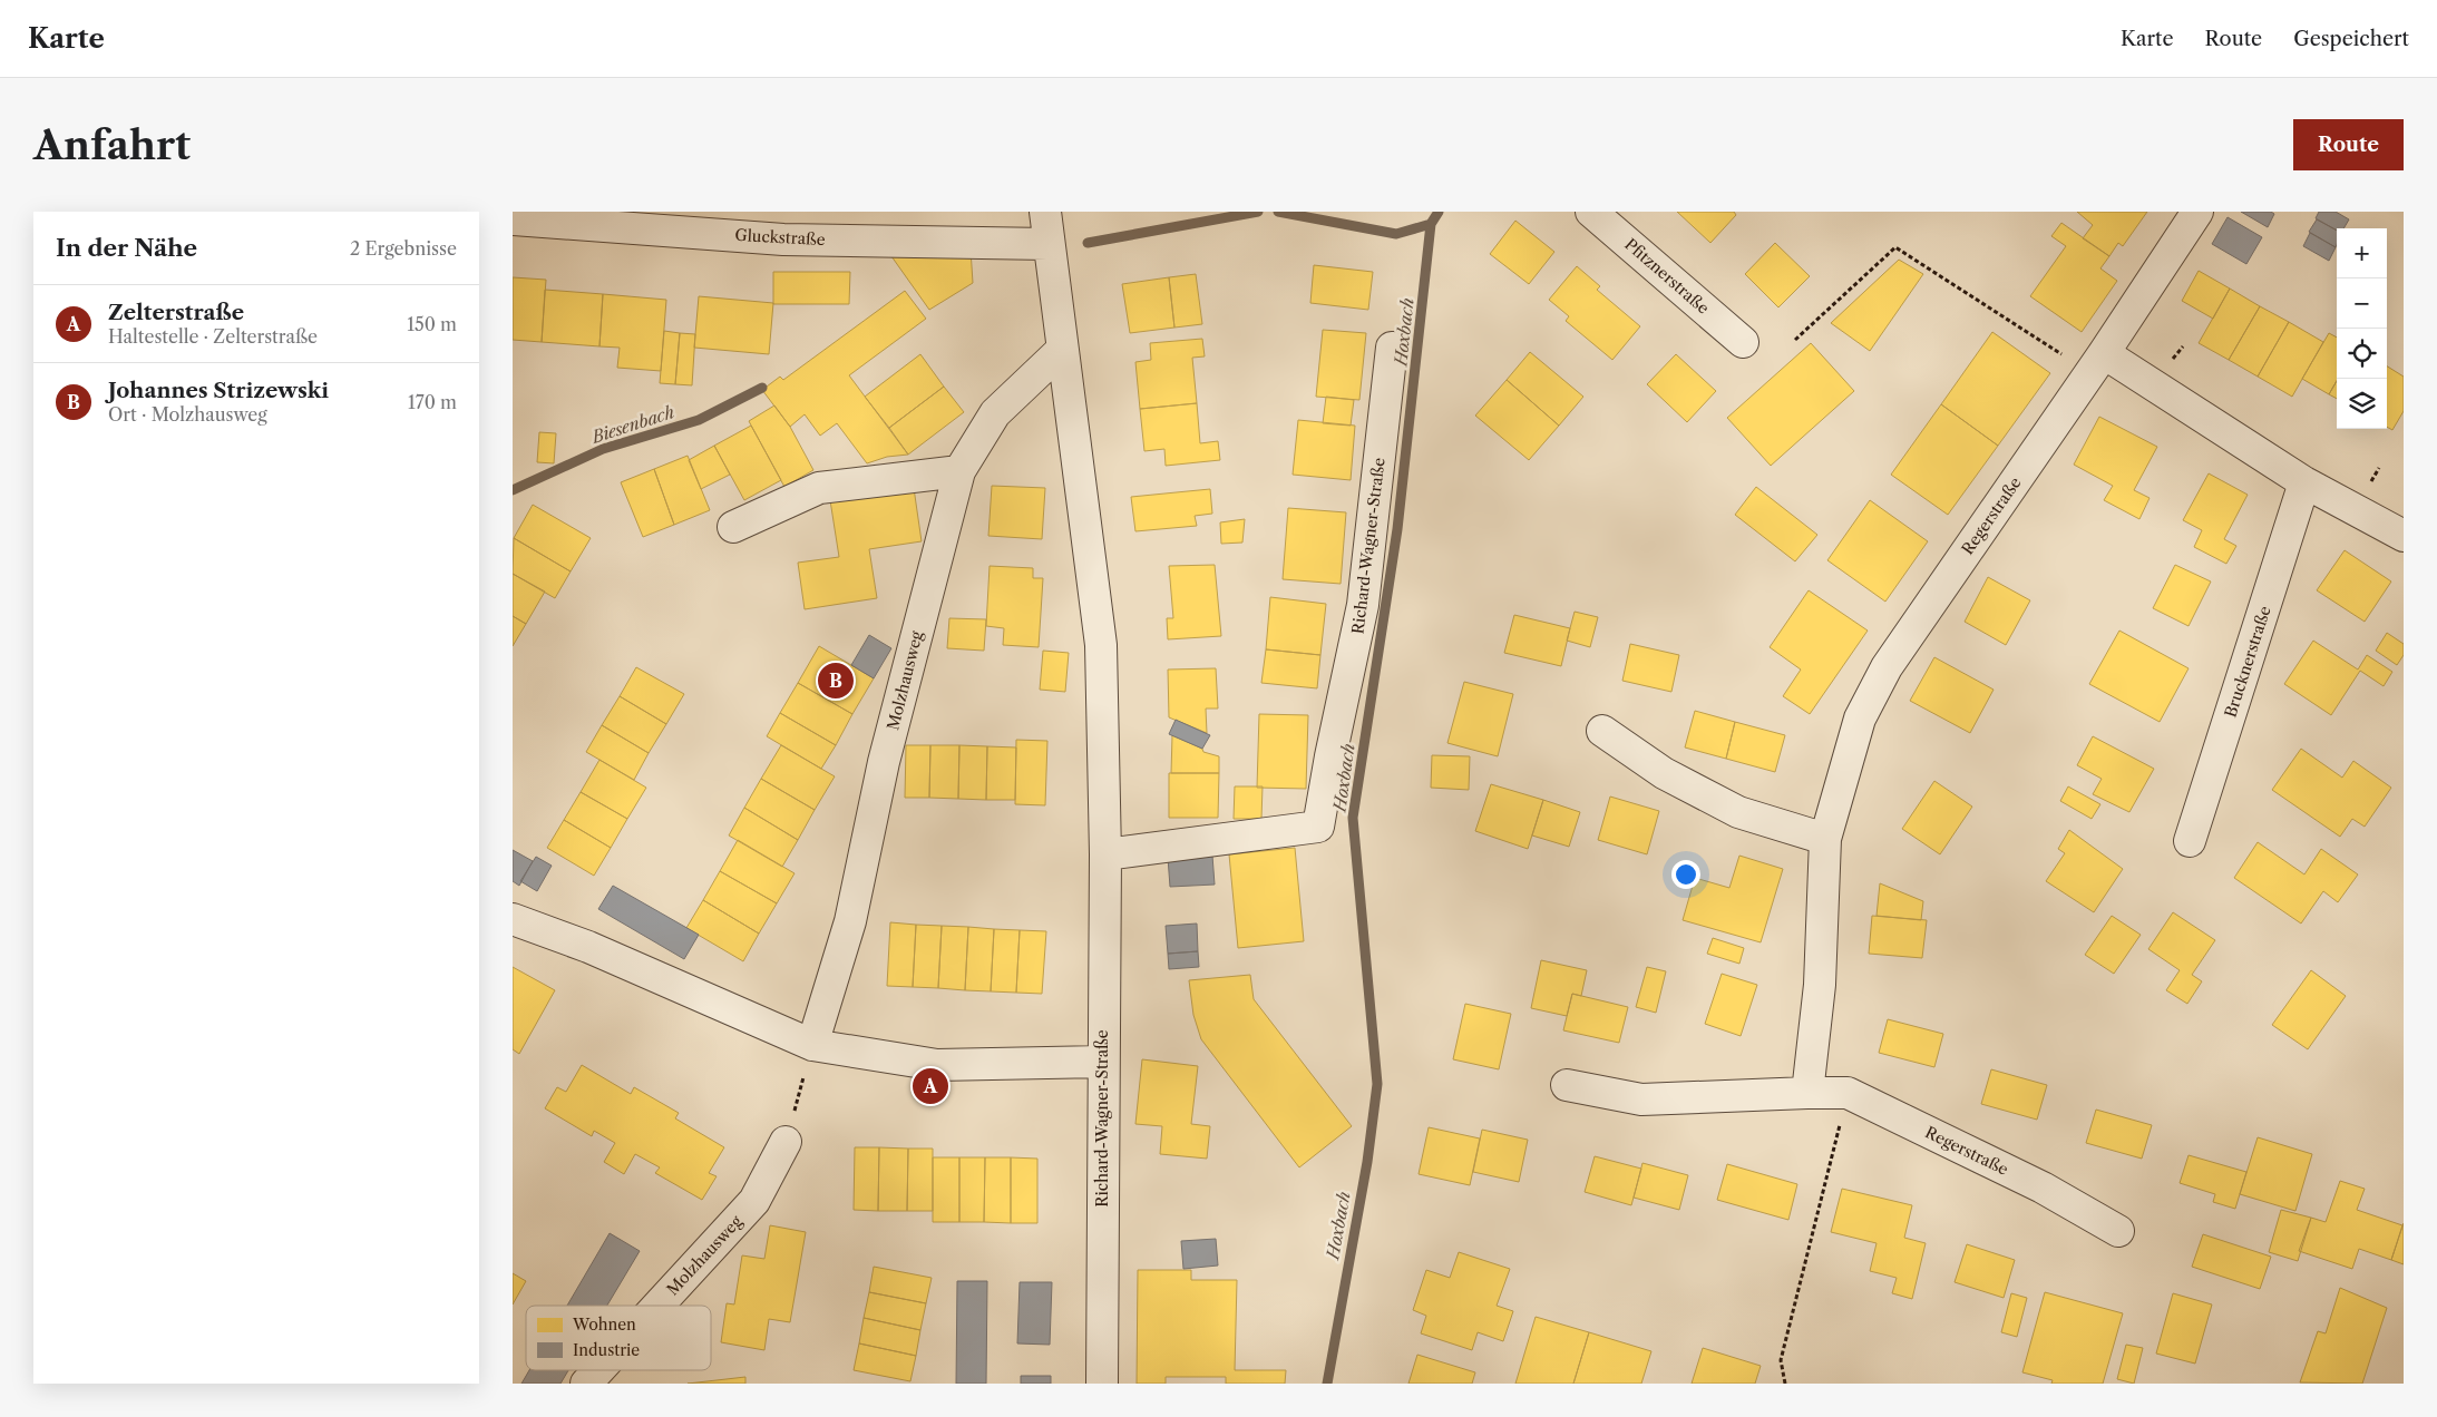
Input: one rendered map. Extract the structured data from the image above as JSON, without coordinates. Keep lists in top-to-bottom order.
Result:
{
  "streets": {
    "street": [
      "Gluckstraße",
      "Pfitznerstraße",
      "Regerstraße",
      "Richard-Wagner-Straße",
      "Brucknerstraße",
      "Molzhausweg"
    ]
  },
  "crossings": [
    ["Gluckstraße", "Richard-Wagner-Straße"],
    ["Richard-Wagner-Straße", "Molzhausweg"]
  ],
  "water": ["Hoxbach", "Biesenbach"],
  "legend": ["Wohnen", "Industrie"],
  "page": {
    "header": "Karte",
    "nav": ["Karte", "Route", "Gespeichert"],
    "buttons": "Route",
    "title": "Anfahrt",
    "heading": ["In der Nähe", "2 Ergebnisse"],
    "map_buttons": ["+", "−"],
    "list": [
      {
        "mark": "A",
        "name": "Zelterstraße",
        "note": "Haltestelle · Zelterstraße",
        "value": "150 m"
      },
      {
        "mark": "B",
        "name": "Johannes Strizewski",
        "note": "Ort · Molzhausweg",
        "value": "170 m"
      }
    ],
    "pins": ["B", "A"]
  }
}
